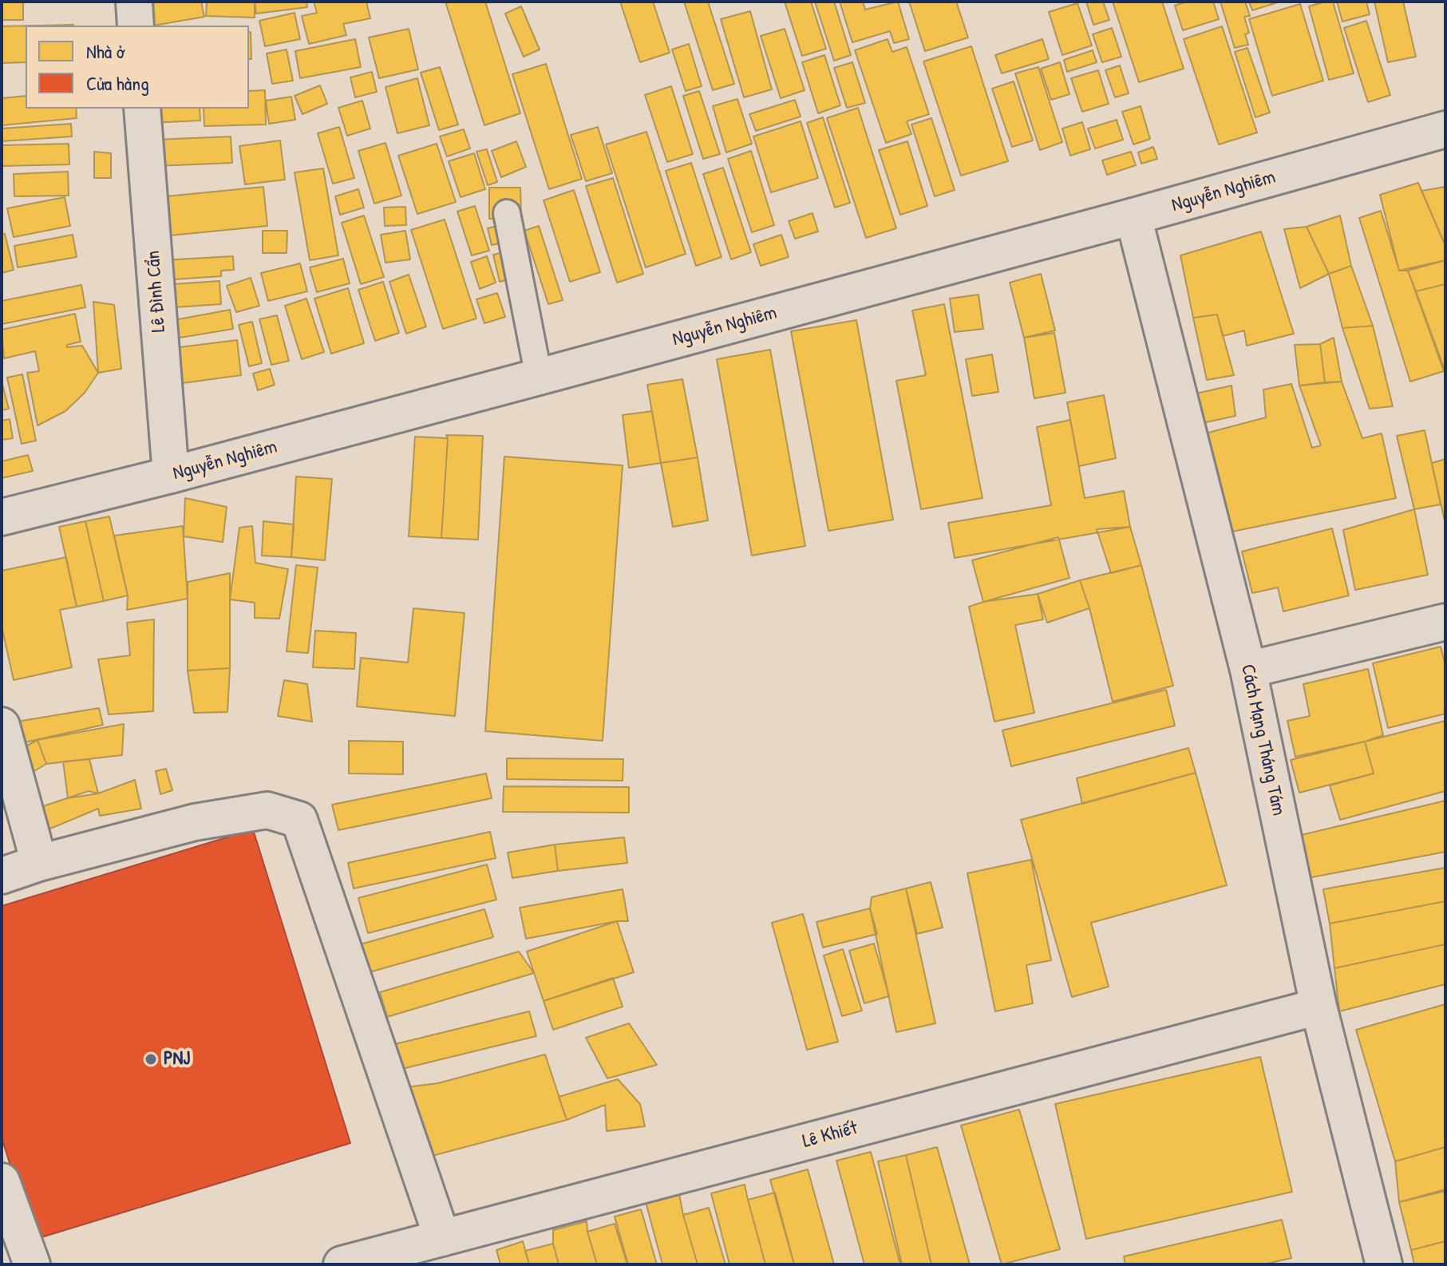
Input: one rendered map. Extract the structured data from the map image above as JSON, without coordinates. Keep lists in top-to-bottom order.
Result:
{
  "streets": {
    "street": [
      "Nguyễn Nghiêm",
      "Lê Đình Cẩn",
      "Cách Mạng Tháng Tám",
      "Lê Khiết"
    ]
  },
  "crossings": [
    ["Nguyễn Nghiêm", "Lê Đình Cẩn"],
    ["Nguyễn Nghiêm", "Cách Mạng Tháng Tám"],
    ["Cách Mạng Tháng Tám", "Lê Khiết"]
  ],
  "places": ["PNJ"],
  "legend": ["Nhà ở", "Cửa hàng"]
}
